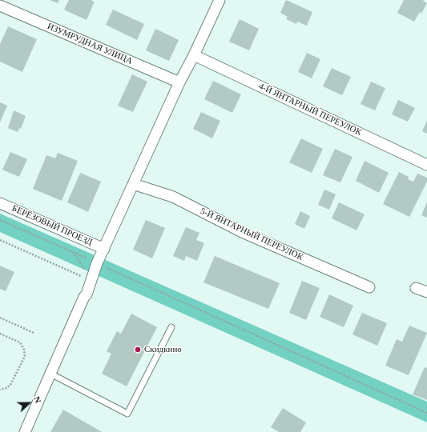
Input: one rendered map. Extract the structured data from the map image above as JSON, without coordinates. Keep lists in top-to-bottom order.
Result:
{
  "streets": {
    "street": [
      "ИЗУМРУДНАЯ УЛИЦА",
      "4-Й ЯНТАРНЫЙ ПЕРЕУЛОК",
      "БЕРЁЗОВЫЙ ПРОЕЗД",
      "5-Й ЯНТАРНЫЙ ПЕРЕУЛОК"
    ]
  },
  "places": ["Скидкино"],
  "north": "right"
}
